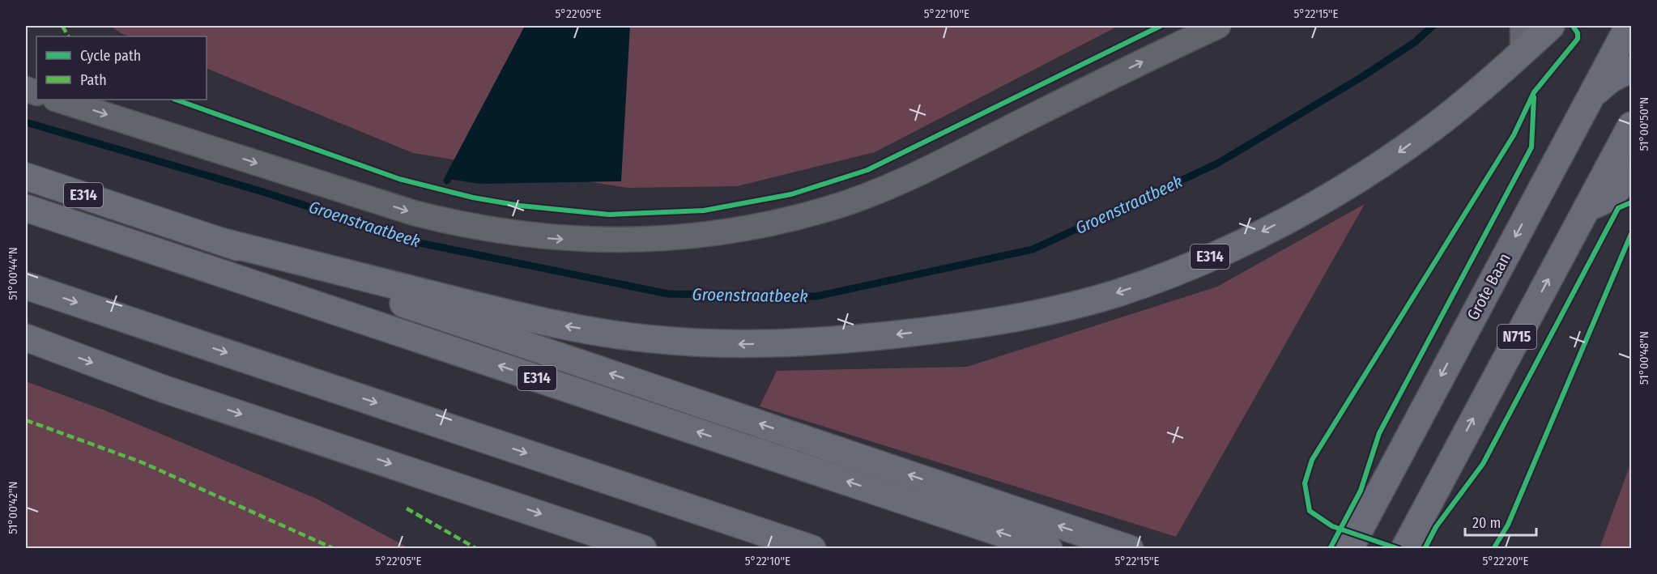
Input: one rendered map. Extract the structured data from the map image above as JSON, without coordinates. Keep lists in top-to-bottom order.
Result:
{
  "streets": {
    "highway": ["E314", "Grote Baan", "N715"]
  },
  "water": ["Groenstraatbeek"],
  "legend": ["Cycle path", "Path"],
  "scale_bar": "20 m",
  "coordinates": [
    "5°22'05\"E",
    "5°22'10\"E",
    "5°22'15\"E",
    "51°00'50\"N",
    "51°00'44\"N",
    "51°00'48\"N",
    "51°00'42\"N",
    "5°22'20\"E"
  ]
}
